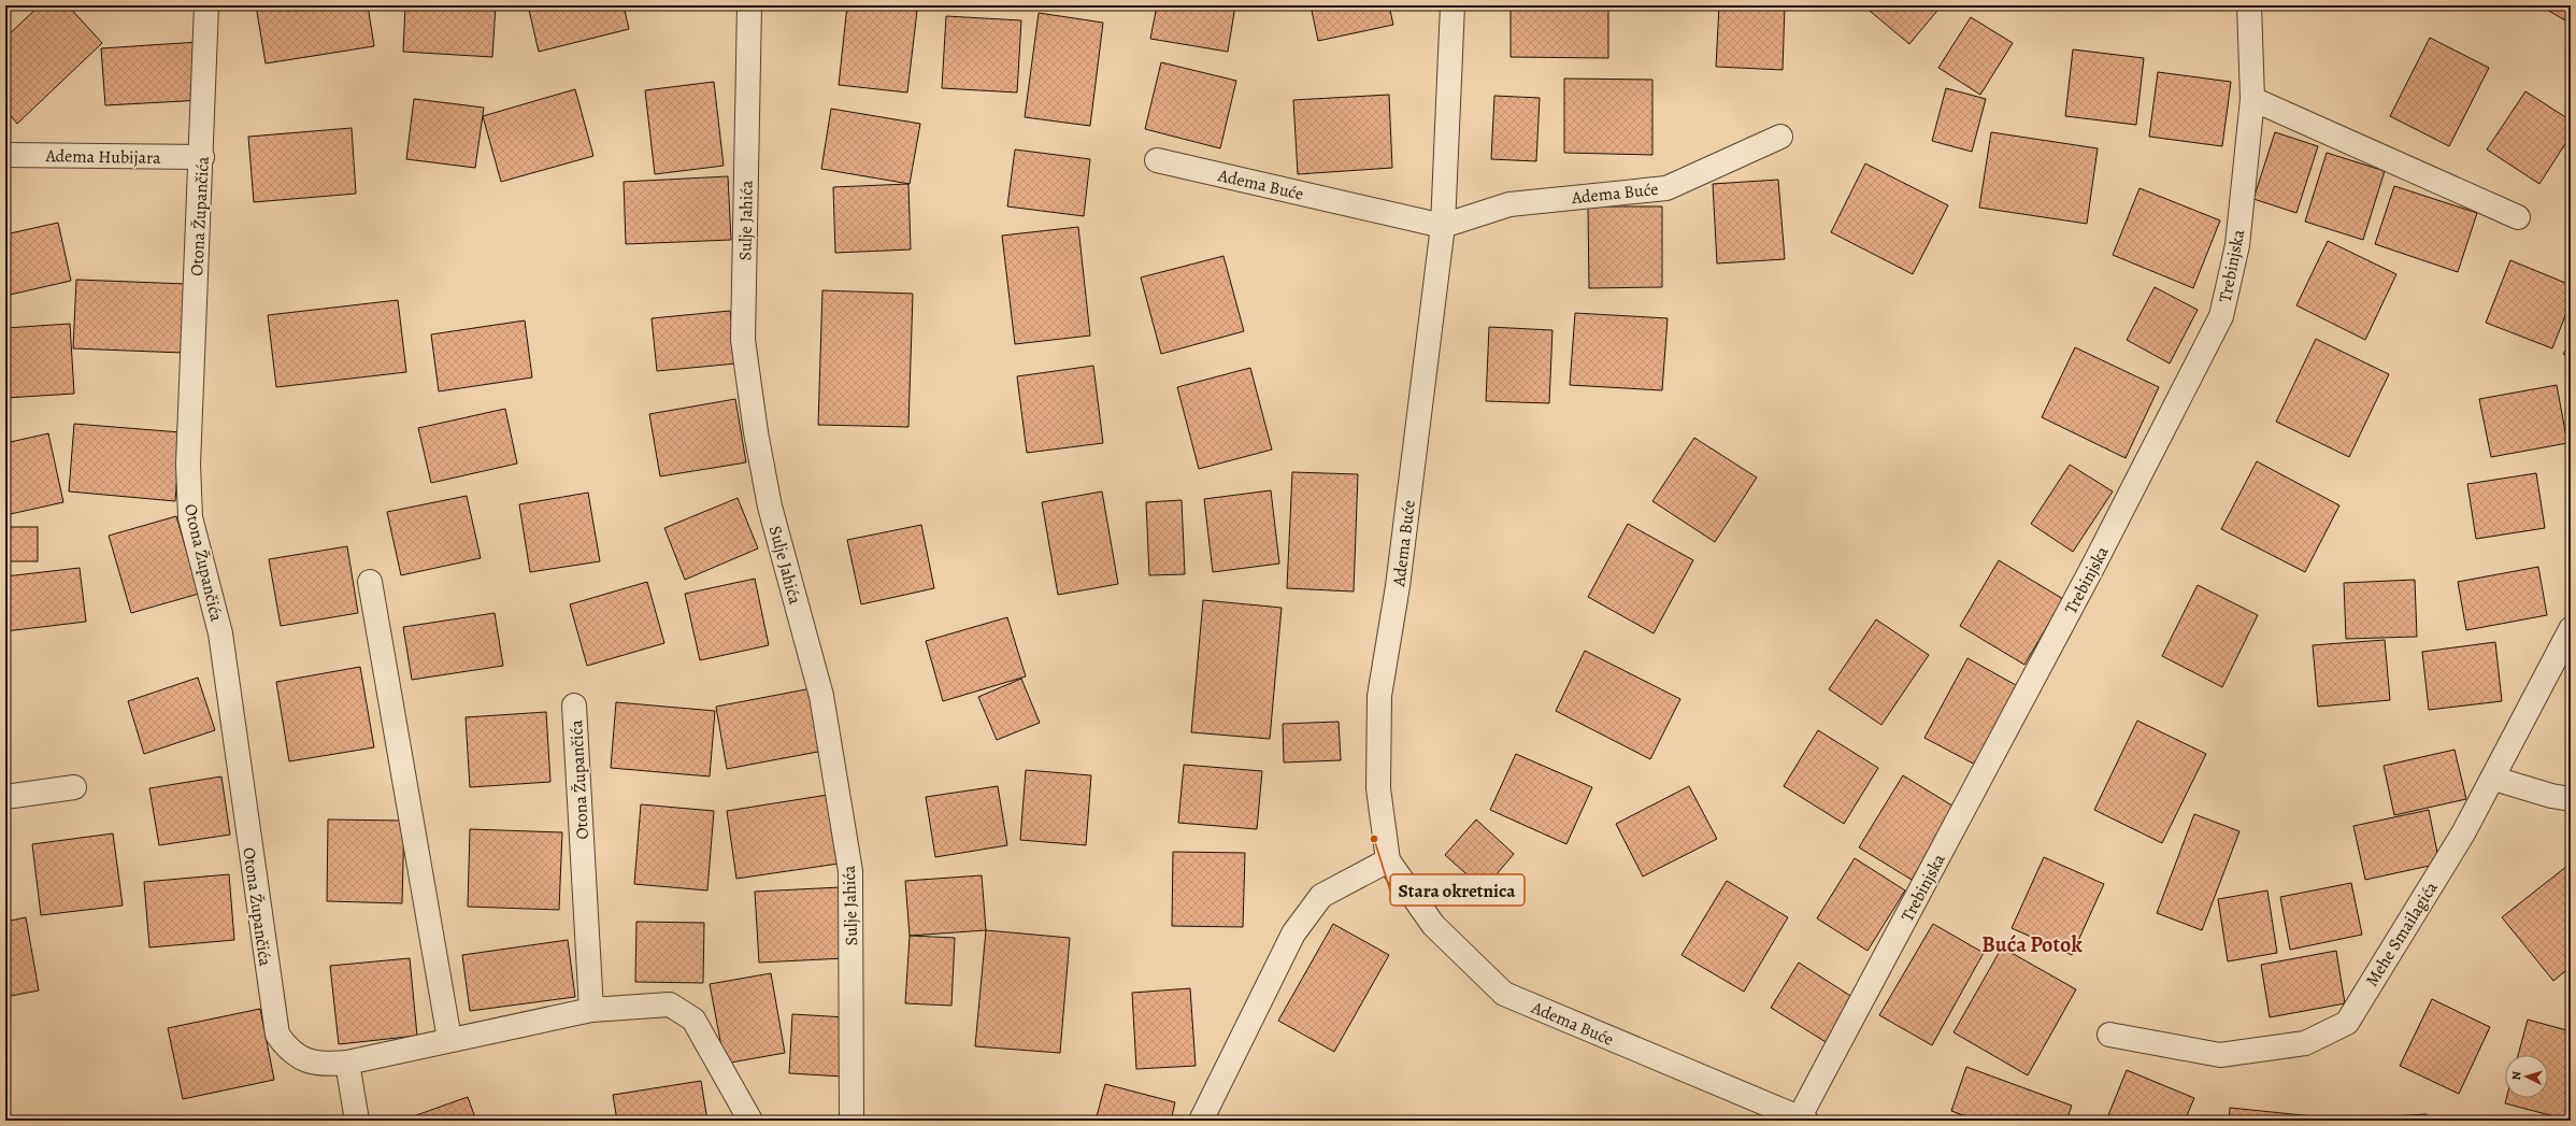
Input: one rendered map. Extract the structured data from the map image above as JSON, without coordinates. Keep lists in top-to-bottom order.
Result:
{
  "streets": {
    "street": [
      "Adema Hubijara",
      "Adema Buće",
      "Otona Župančića",
      "Sulje Jahića",
      "Trebinjska",
      "Mehe Smailagića"
    ]
  },
  "crossings": [
    ["Adema Hubijara", "Otona Župančića"],
    ["Adema Buće", "Trebinjska"]
  ],
  "districts": ["Buća Potok"],
  "places": ["Stara okretnica"],
  "north": "left"
}
